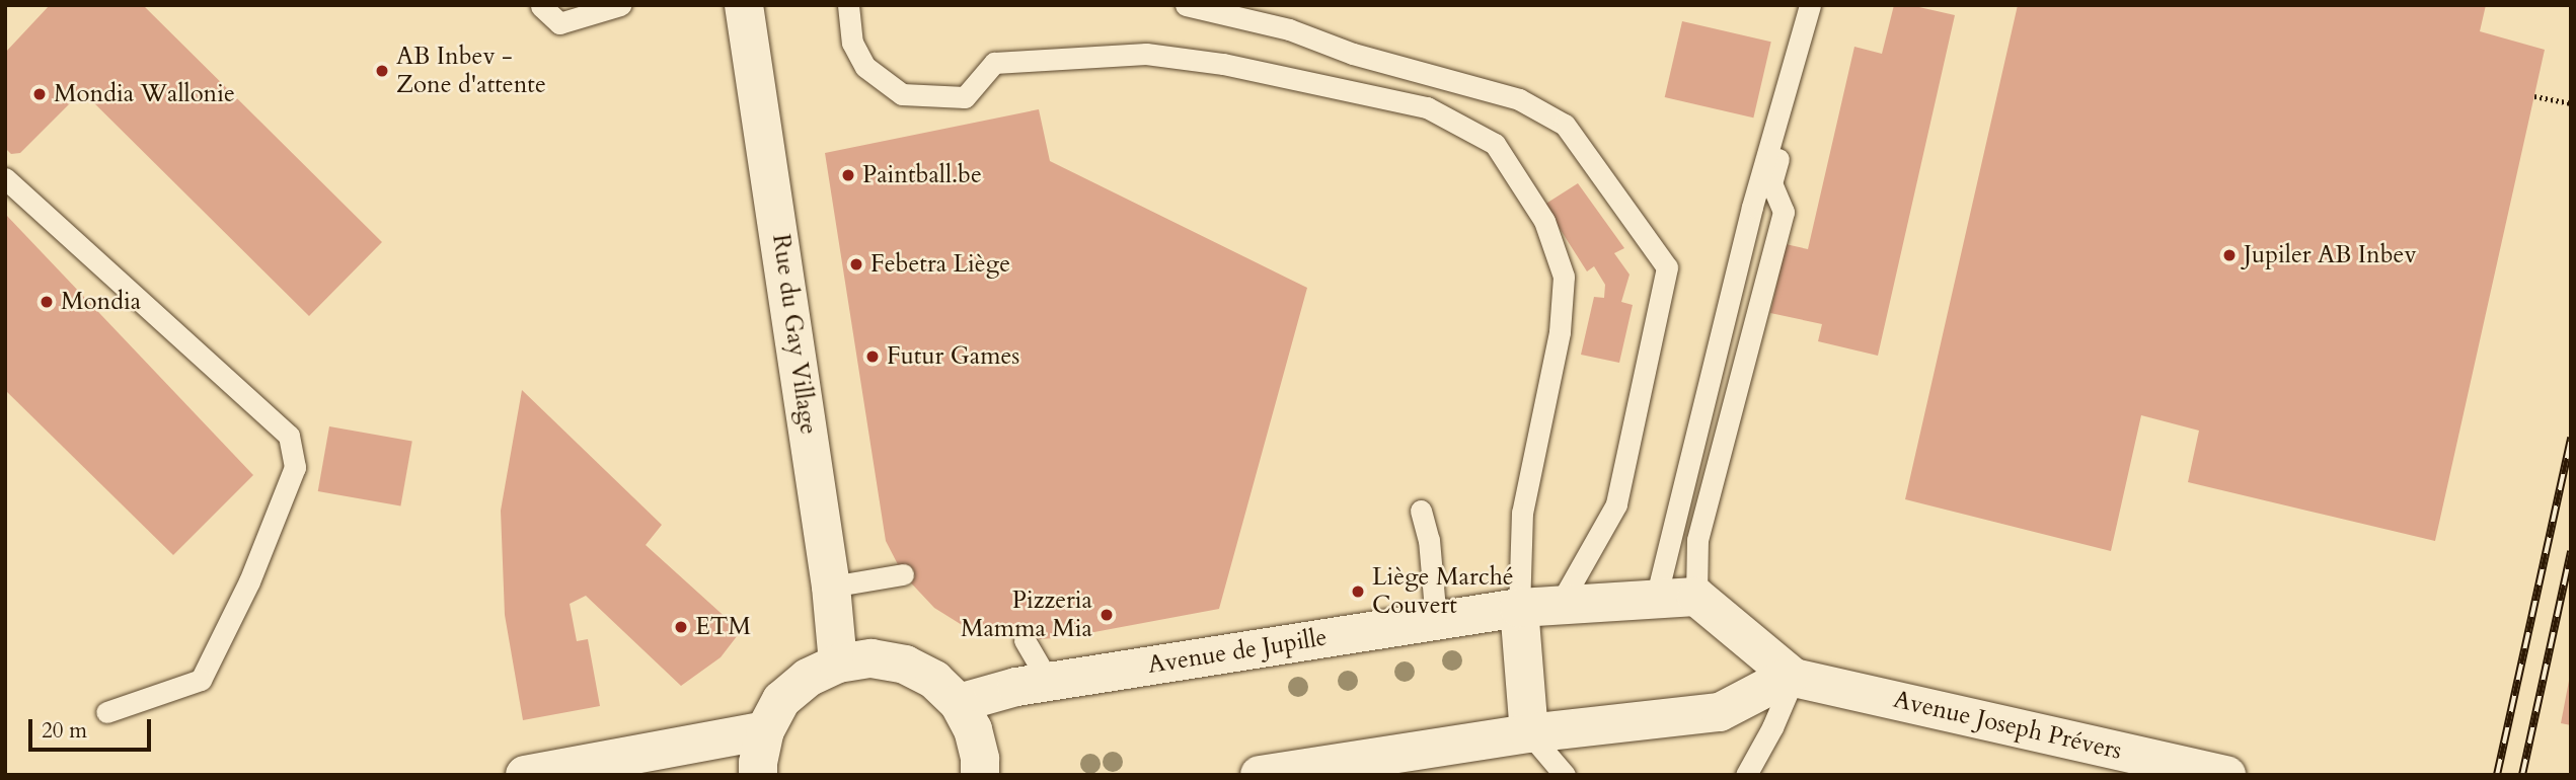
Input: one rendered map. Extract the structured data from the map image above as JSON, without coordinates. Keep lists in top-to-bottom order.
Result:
{
  "streets": {
    "street": ["Rue du Gay Village", "Avenue de Jupille", "Avenue Joseph Prévers"]
  },
  "places": [
    "AB Inbev - Zone d'attente",
    "Mondia Wallonie",
    "Paintball.be",
    "Jupiler AB Inbev",
    "Febetra Liège",
    "Mondia",
    "Futur Games",
    "Liège Marché Couvert",
    "Pizzeria Mamma Mia",
    "ETM"
  ],
  "scale_bar": "20 m"
}
